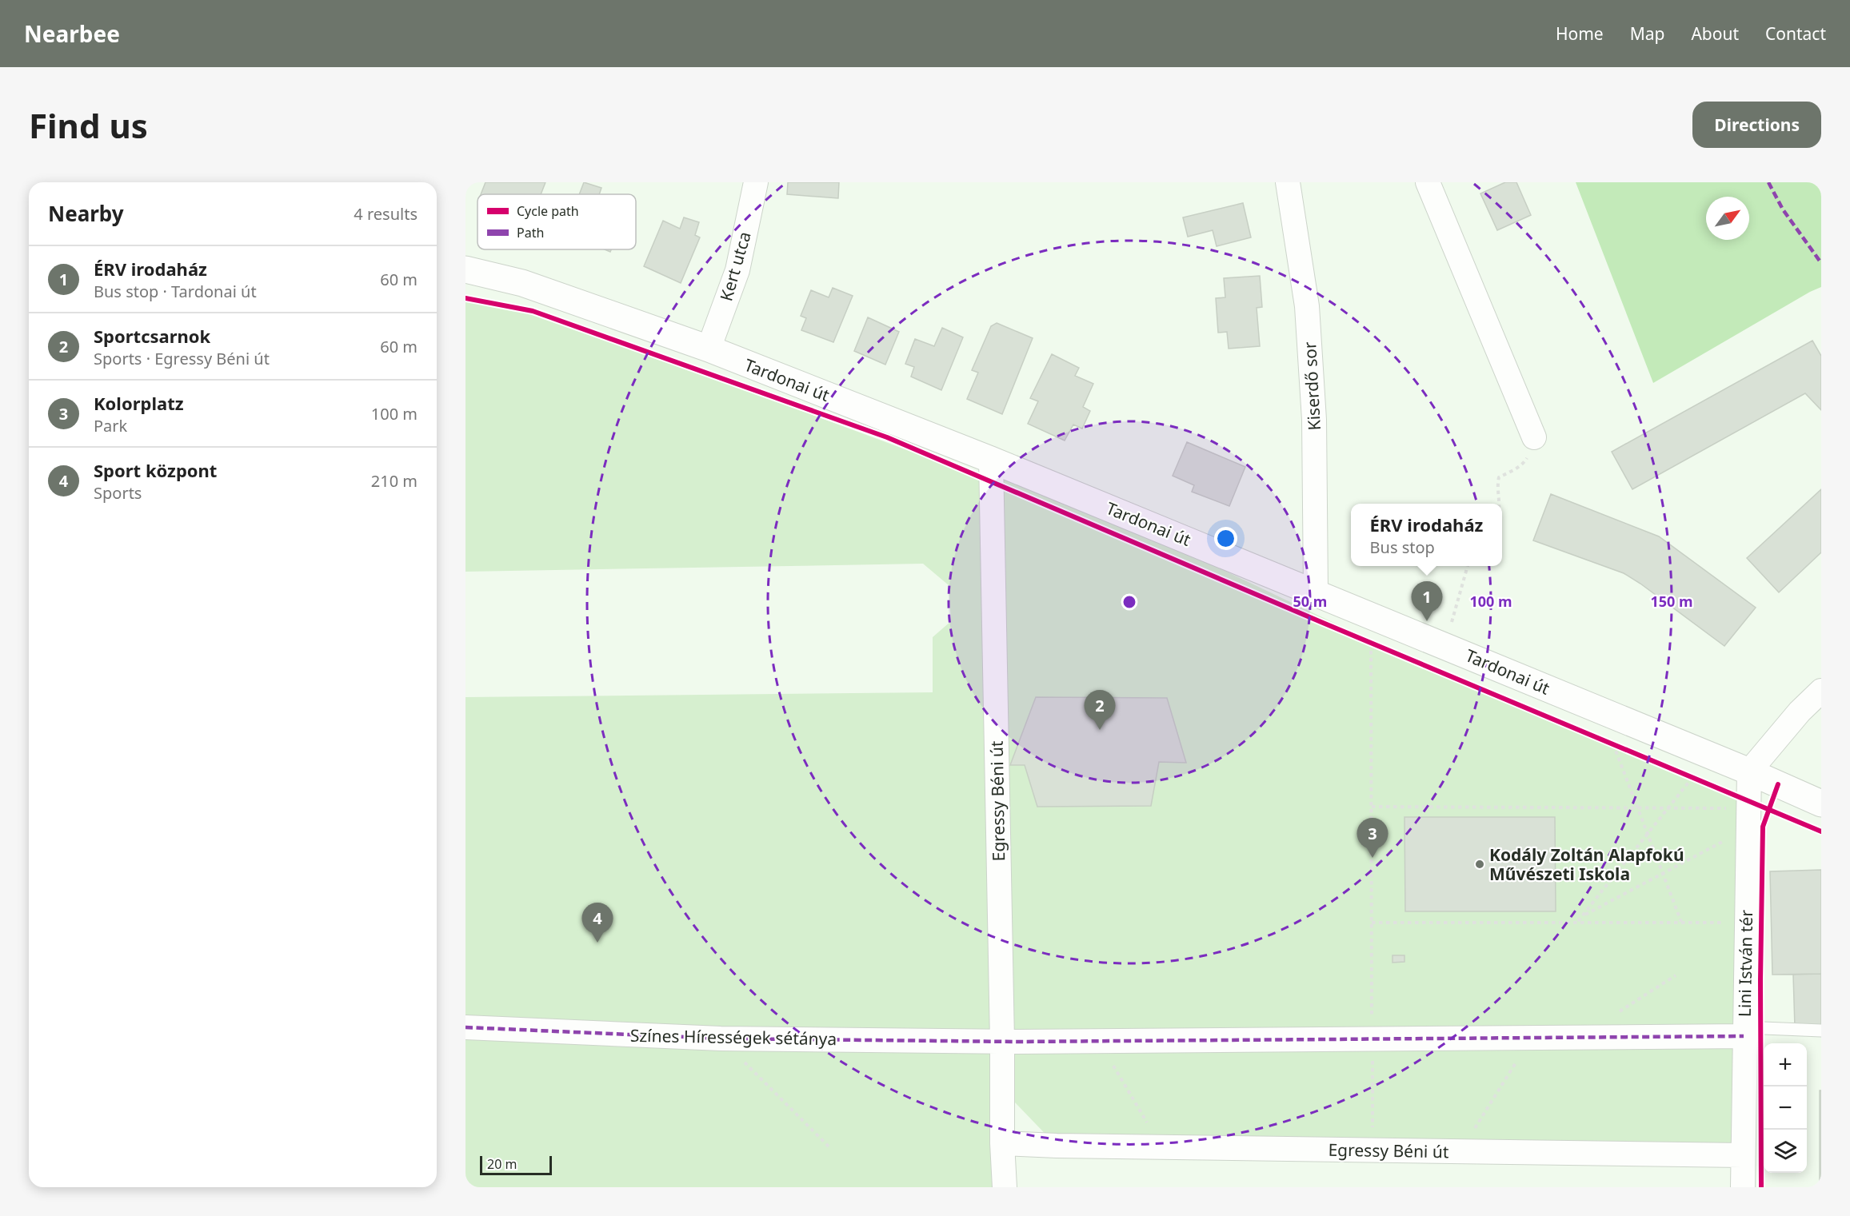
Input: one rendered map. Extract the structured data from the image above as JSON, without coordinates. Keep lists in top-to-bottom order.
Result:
{
  "streets": {
    "street": [
      "Kert utca",
      "Tardonai út",
      "Kiserdő sor",
      "Egressy Béni út",
      "Lini István tér",
      "Színes Hírességek sétánya"
    ]
  },
  "crossings": [
    ["Kert utca", "Tardonai út"],
    ["Tardonai út", "Kiserdő sor"],
    ["Tardonai út", "Egressy Béni út"],
    ["Tardonai út", "Lini István tér"],
    ["Egressy Béni út", "Lini István tér"],
    ["Egressy Béni út", "Színes Hírességek sétánya"],
    ["Lini István tér", "Színes Hírességek sétánya"]
  ],
  "places": ["Kodály Zoltán Alapfokú Művészeti Iskola"],
  "legend": ["Cycle path", "Path"],
  "scale_bar": "20 m",
  "north": "top right",
  "page": {
    "header": "Nearbee",
    "nav": [
      "Home",
      "Map",
      "About",
      "Contact"
    ],
    "buttons": "Directions",
    "title": "Find us",
    "heading": ["Nearby", "4 results"],
    "list": [
      {
        "mark": "1",
        "name": "ÉRV irodaház",
        "note": "Bus stop · Tardonai út",
        "value": "60 m"
      },
      {
        "mark": "2",
        "name": "Sportcsarnok",
        "note": "Sports · Egressy Béni út",
        "value": "60 m"
      },
      {
        "mark": "3",
        "name": "Kolorplatz",
        "note": "Park",
        "value": "100 m"
      },
      {
        "mark": "4",
        "name": "Sport központ",
        "note": "Sports",
        "value": "210 m"
      }
    ],
    "popup": ["ÉRV irodaház", "Bus stop"],
    "pins": [
      "1",
      "2",
      "3",
      "4"
    ],
    "map_buttons": ["+", "−"],
    "scale": "20 m"
  },
  "rings": ["50 m", "100 m", "150 m"]
}
